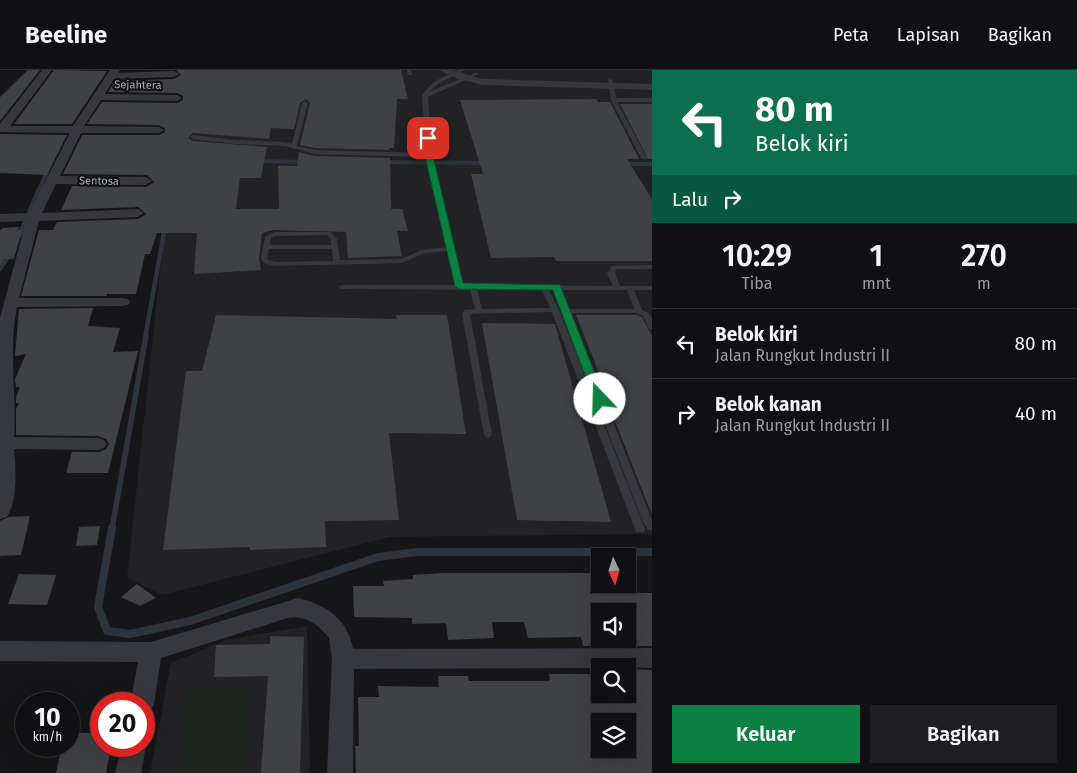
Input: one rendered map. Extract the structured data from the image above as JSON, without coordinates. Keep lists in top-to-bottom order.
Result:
{
  "streets": {
    "street": ["Sejahtera", "Sentosa"]
  },
  "north": "bottom",
  "page": {
    "header": "Beeline",
    "nav": ["Peta", "Lapisan", "Bagikan"],
    "turn": ["80 m", "Belok kiri"],
    "then": "Lalu",
    "eta": [
      "10:29",
      "Tiba",
      "1",
      "mnt",
      "270",
      "m"
    ],
    "list": [
      {
        "name": "Belok kiri",
        "note": "Jalan Rungkut Industri II",
        "value": "80 m"
      },
      {
        "name": "Belok kanan",
        "note": "Jalan Rungkut Industri II",
        "value": "40 m"
      }
    ],
    "speed": "10 km/h",
    "limit": "20",
    "buttons": ["Keluar", "Bagikan"]
  }
}
